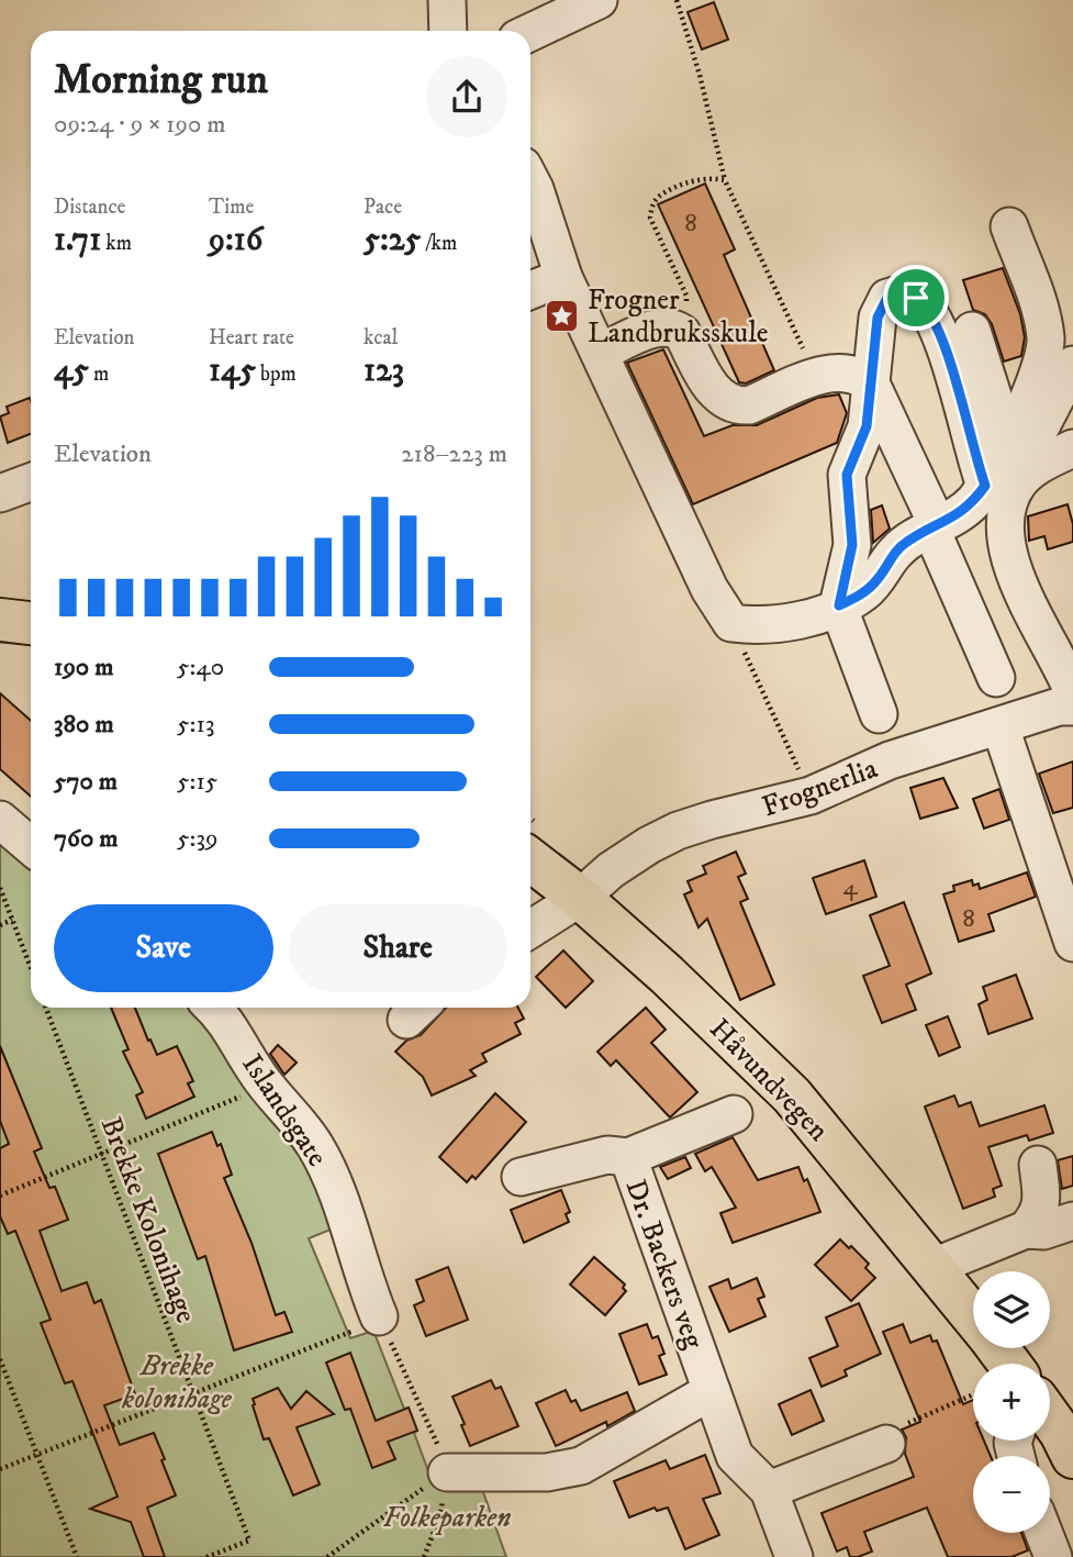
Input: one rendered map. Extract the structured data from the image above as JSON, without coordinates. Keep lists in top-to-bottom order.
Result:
{
  "streets": {
    "main road": ["Håvundvegen"],
    "street": ["Frognerlia", "Islandsgate", "Dr. Backers veg"],
    "path": ["Brekke Kolonihage"]
  },
  "crossings": [
    ["Frognerlia", "Håvundvegen"]
  ],
  "parks": ["Brekke kolonihage", "Folkeparken"],
  "places": {
    "place": ["Frogner Landbruksskule"]
  },
  "house_numbers": ["8", "4", "8"],
  "page": {
    "heading": ["Morning run", "09:24 · 9 × 190 m"],
    "stats": [
      ["Distance", "1.71 km"],
      ["Time", "9:16"],
      ["Pace", "5:25 /km"],
      ["Elevation", "45 m"],
      ["Heart rate", "145 bpm"],
      ["kcal", "123"]
    ],
    "chart": ["Elevation", "218–223 m"],
    "list": [
      {
        "name": "190 m",
        "note": "5:40"
      },
      {
        "name": "380 m",
        "note": "5:13"
      },
      {
        "name": "570 m",
        "note": "5:15"
      },
      {
        "name": "760 m",
        "note": "5:39"
      }
    ],
    "buttons": ["Save", "Share"],
    "map_buttons": ["+", "−"]
  }
}
